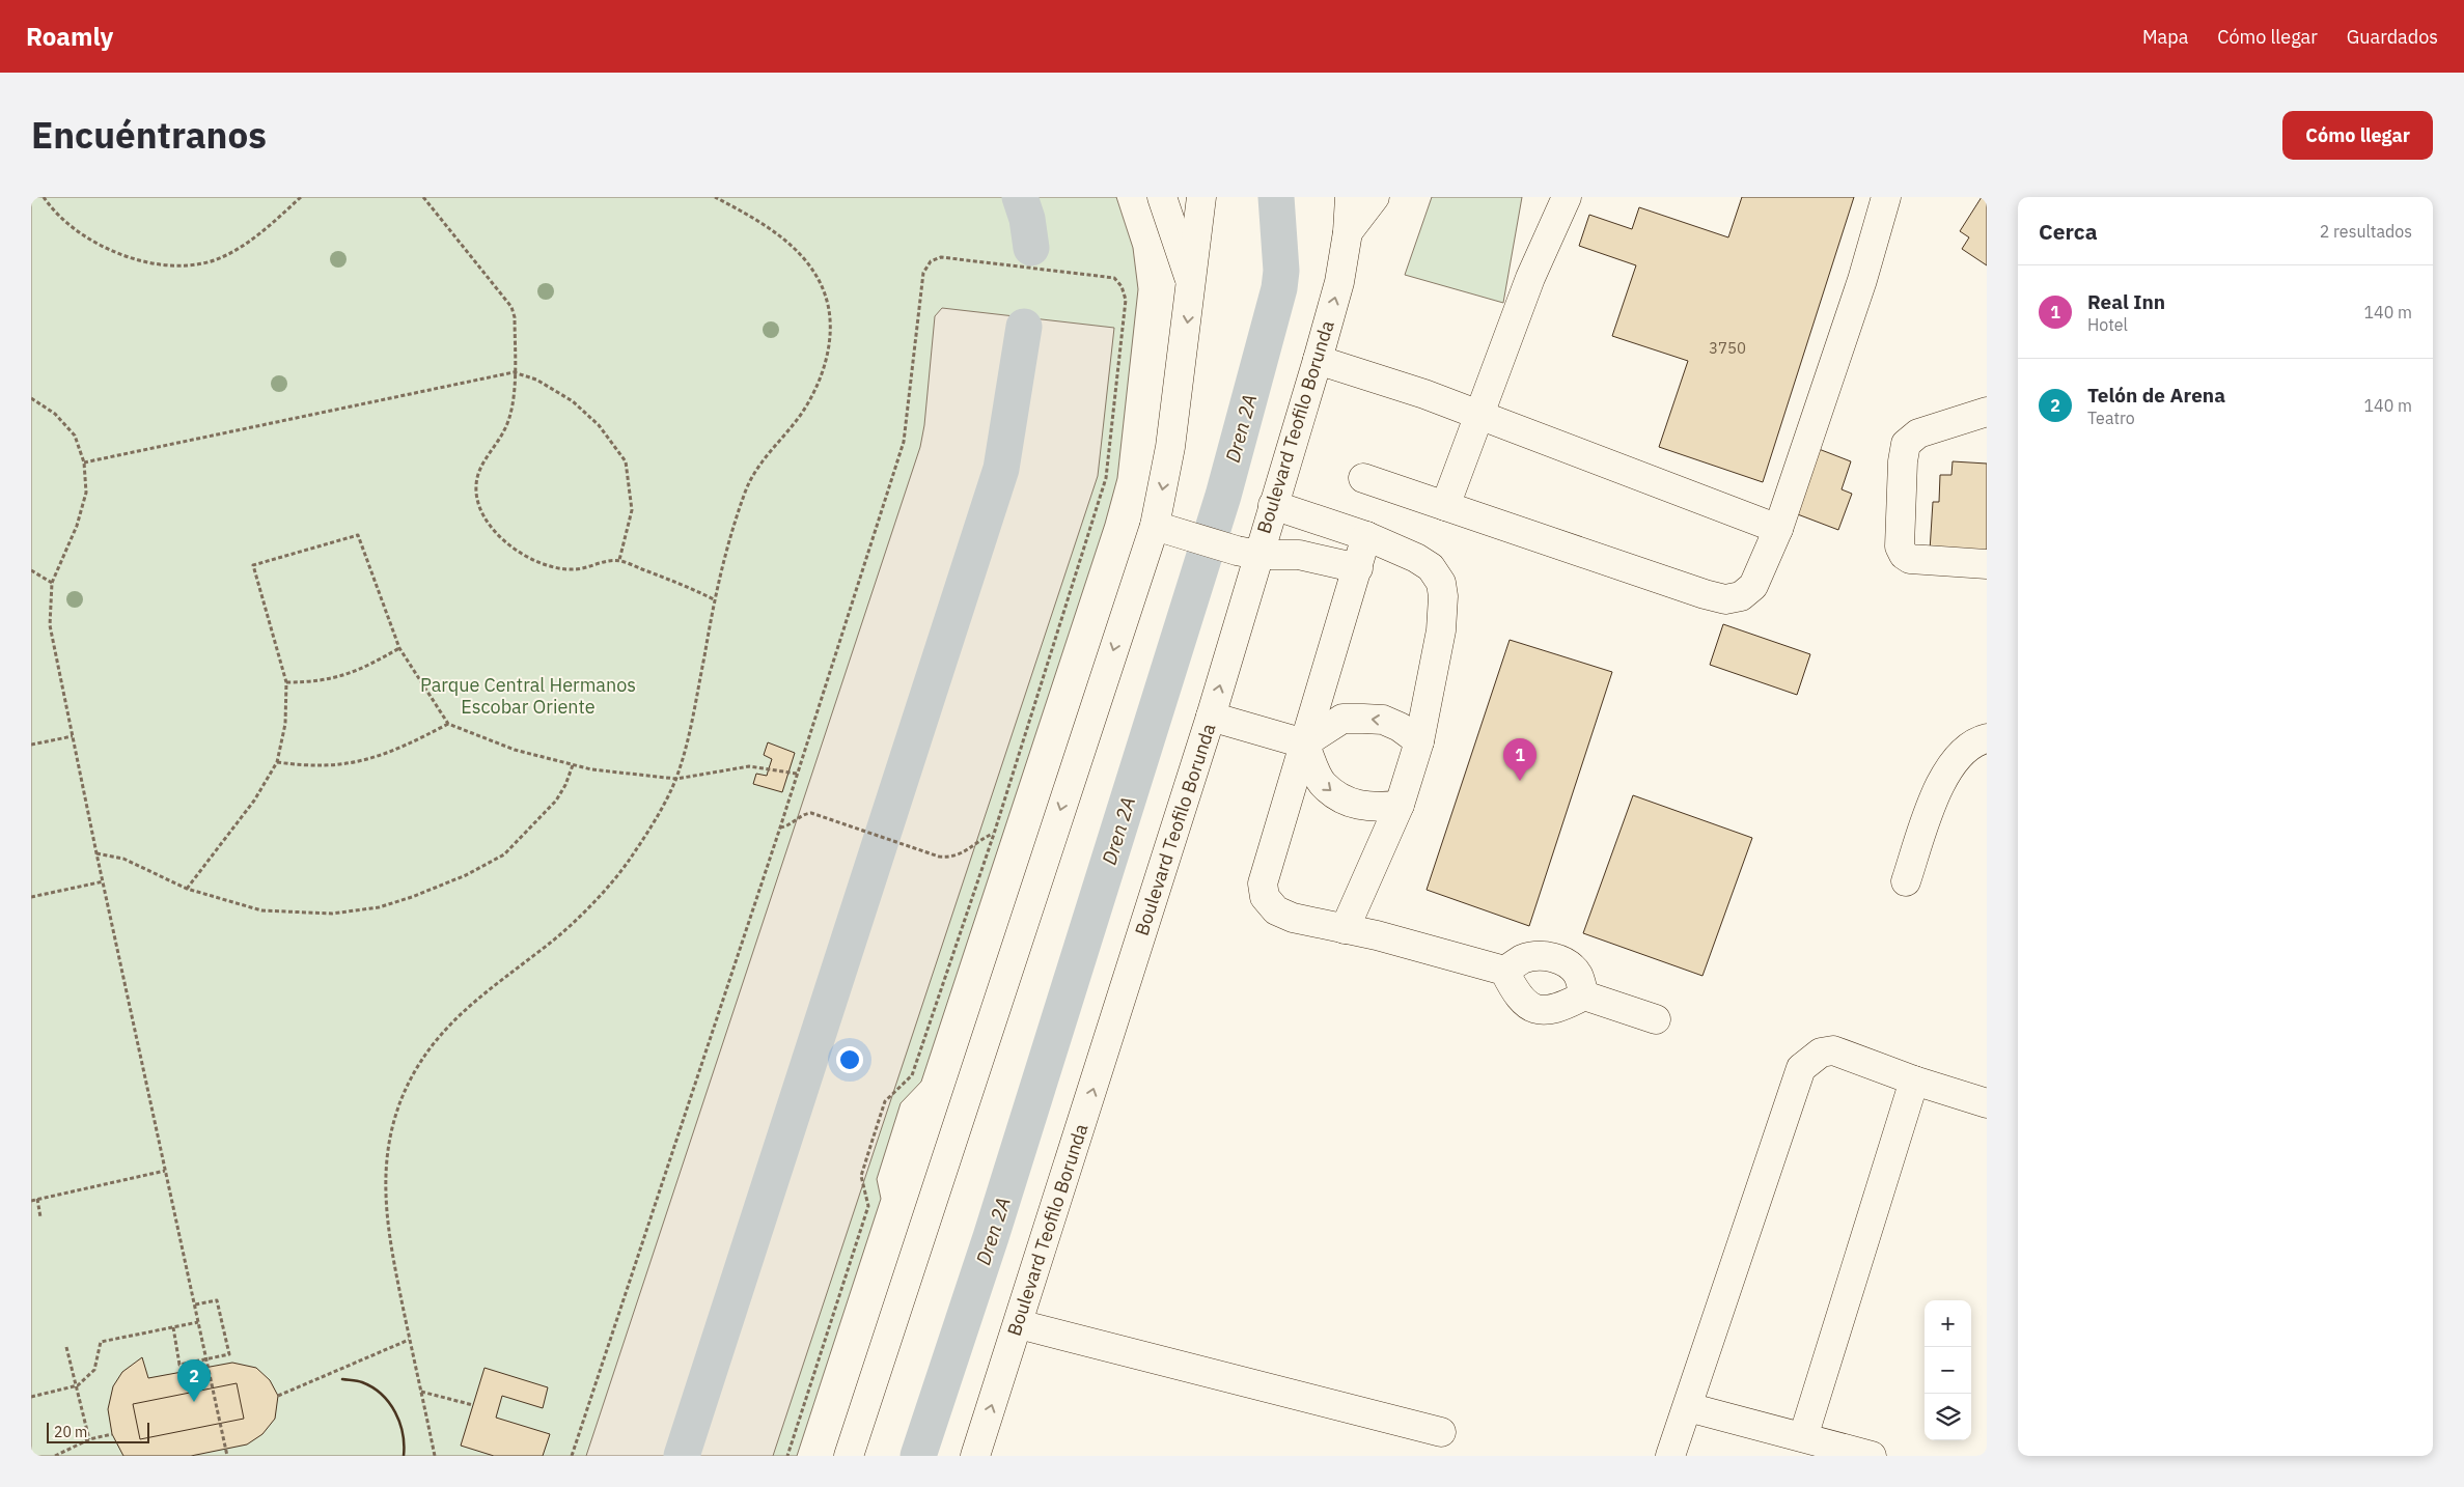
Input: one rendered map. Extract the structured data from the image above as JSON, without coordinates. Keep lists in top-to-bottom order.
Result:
{
  "streets": {
    "main road": ["Boulevard Teofilo Borunda"]
  },
  "water": ["Dren 2A"],
  "parks": ["Parque Central Hermanos Escobar Oriente"],
  "house_numbers": ["3750"],
  "scale_bar": "20 m",
  "page": {
    "header": "Roamly",
    "nav": ["Mapa", "Cómo llegar", "Guardados"],
    "title": "Encuéntranos",
    "buttons": "Cómo llegar",
    "heading": ["Cerca", "2 resultados"],
    "list": [
      {
        "mark": "1",
        "name": "Real Inn",
        "note": "Hotel",
        "value": "140 m"
      },
      {
        "mark": "2",
        "name": "Telón de Arena",
        "note": "Teatro",
        "value": "140 m"
      }
    ],
    "pins": ["1", "2"],
    "map_buttons": ["+", "−"],
    "scale": "20 m"
  }
}
